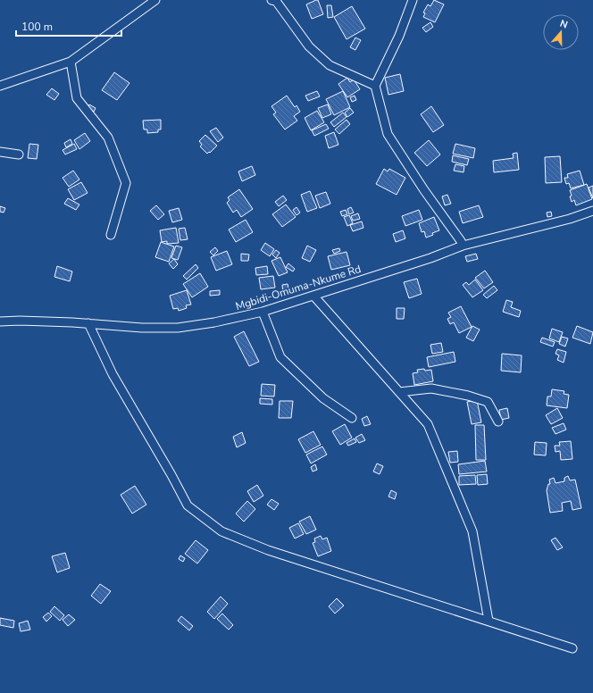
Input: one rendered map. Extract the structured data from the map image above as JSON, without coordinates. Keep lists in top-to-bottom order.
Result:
{
  "streets": {
    "street": ["Mgbidi-Omuma-Nkume Rd"]
  },
  "scale_bar": "100 m",
  "north": "top"
}
